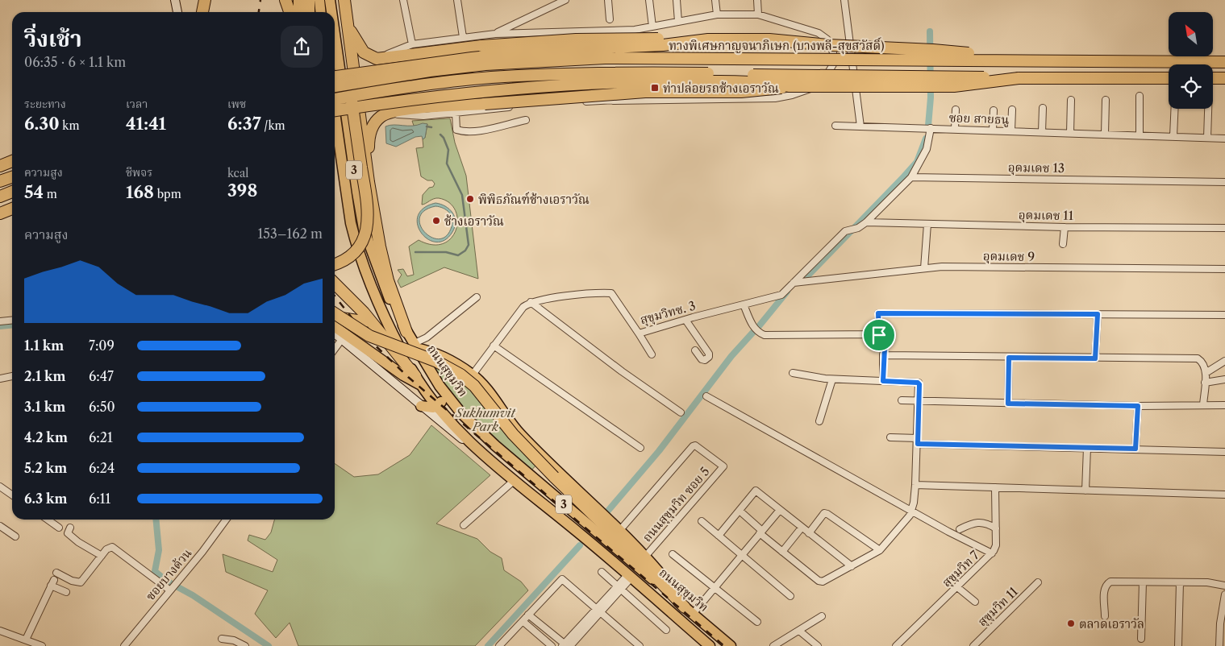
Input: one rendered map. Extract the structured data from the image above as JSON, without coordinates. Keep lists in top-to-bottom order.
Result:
{
  "streets": {
    "highway": ["ทางพิเศษกาญจนาภิเษก (บางพลี-สุขสวัสดิ์)", "3", "ถนนสุขุมวิท"],
    "street": [
      "ซอย สายธนู",
      "อุดมเดช 13",
      "อุดมเดช 11",
      "อุดมเดช 9",
      "สุขุมวิทซ. 3",
      "ถนนสุขุมวิท ซอย 5",
      "สุขุมวิท 7",
      "ซอยบางด้วน",
      "สุขุมวิท 11"
    ]
  },
  "crossings": [
    ["อุดมเดช 11", "สุขุมวิทซ. 3"],
    ["อุดมเดช 9", "สุขุมวิทซ. 3"]
  ],
  "parks": ["Sukhumvit Park"],
  "places": {
    "transit": ["ท่าปล่อยรถช้างเอราวัณ"],
    "other": ["พิพิธภัณฑ์ช้างเอราวัณ", "ช้างเอราวัณ", "ตลาดเอราวัล"]
  },
  "north": "top left",
  "page": {
    "heading": ["วิ่งเช้า", "06:35 · 6 × 1.1 km"],
    "stats": [
      ["ระยะทาง", "6.30 km"],
      ["เวลา", "41:41"],
      ["เพซ", "6:37 /km"],
      ["ความสูง", "54 m"],
      ["ชีพจร", "168 bpm"],
      ["kcal", "398"]
    ],
    "chart": ["ความสูง", "153–162 m"],
    "list": [
      {
        "name": "1.1 km",
        "note": "7:09"
      },
      {
        "name": "2.1 km",
        "note": "6:47"
      },
      {
        "name": "3.1 km",
        "note": "6:50"
      },
      {
        "name": "4.2 km",
        "note": "6:21"
      },
      {
        "name": "5.2 km",
        "note": "6:24"
      },
      {
        "name": "6.3 km",
        "note": "6:11"
      }
    ]
  }
}
